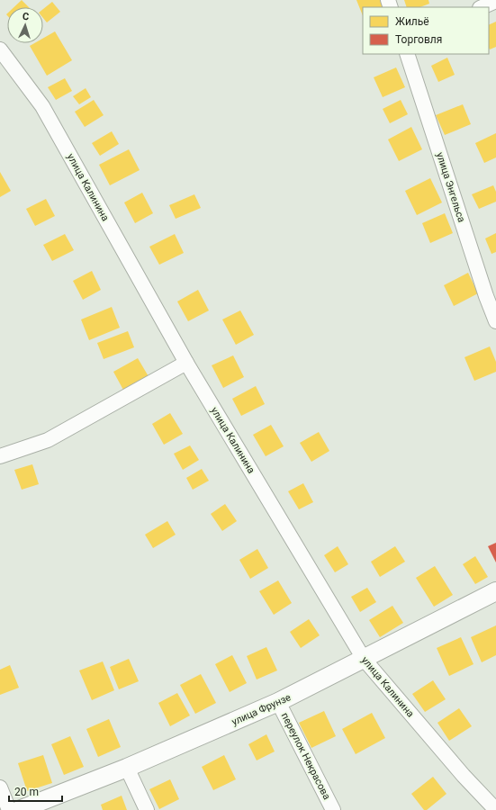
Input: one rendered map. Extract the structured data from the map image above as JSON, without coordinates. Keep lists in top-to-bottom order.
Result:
{
  "streets": {
    "street": [
      "улица Калинина",
      "улица Энгельса",
      "улица Фрунзе",
      "переулок Некрасова"
    ]
  },
  "crossings": [
    ["улица Калинина", "улица Фрунзе"],
    ["улица Фрунзе", "переулок Некрасова"]
  ],
  "legend": ["Жильё", "Торговля"],
  "scale_bar": "20 m",
  "north": "top"
}
